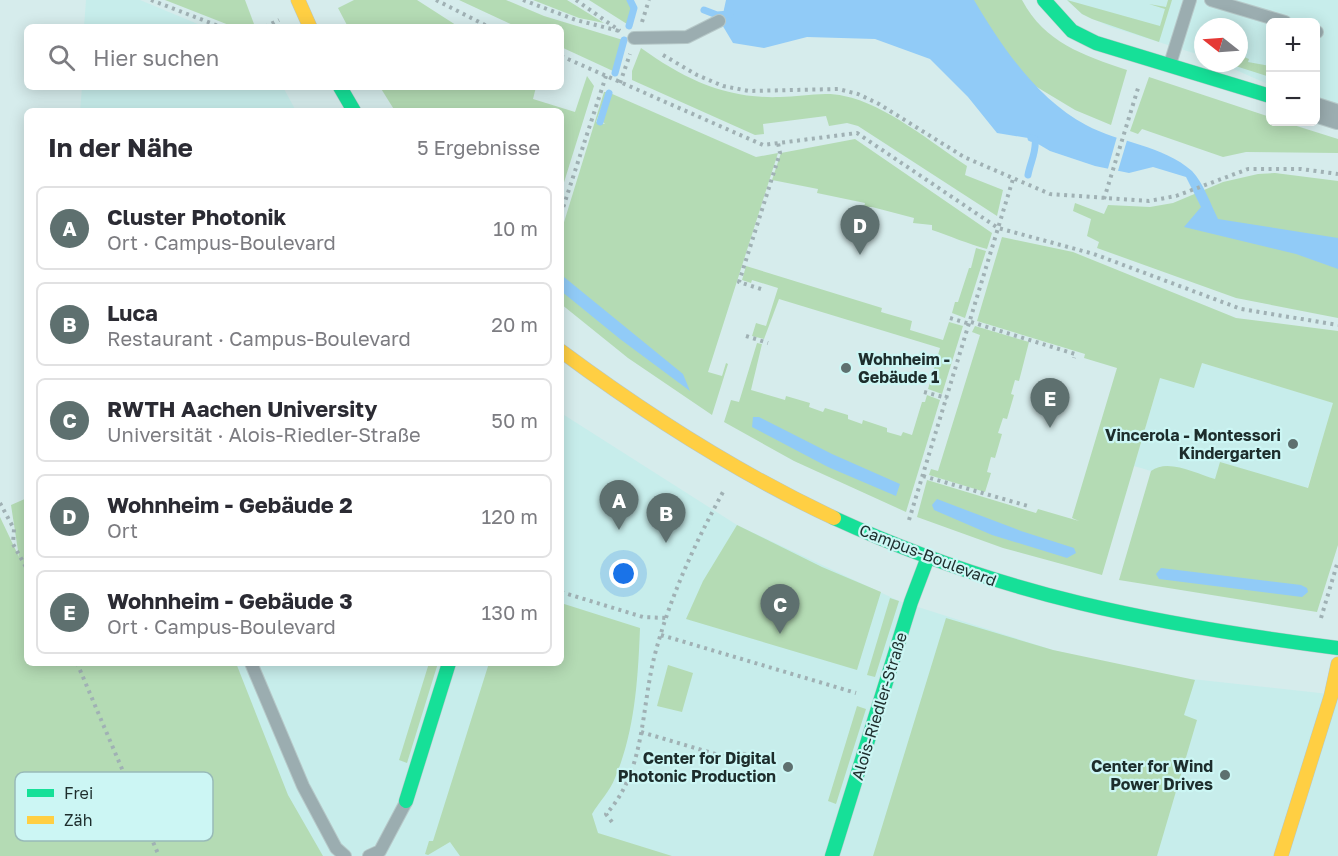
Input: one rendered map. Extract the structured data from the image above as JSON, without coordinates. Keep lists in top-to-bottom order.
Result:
{
  "streets": {
    "street": ["Campus-Boulevard", "Alois-Riedler-Straße"]
  },
  "crossings": [
    ["Campus-Boulevard", "Alois-Riedler-Straße"]
  ],
  "places": [
    "Wohnheim - Gebäude 1",
    "Vincerola - Montessori Kindergarten",
    "Center for Digital Photonic Production",
    "Center for Wind Power Drives"
  ],
  "legend": ["Frei", "Zäh"],
  "north": "left",
  "page": {
    "map_buttons": ["+", "−"],
    "search": "Hier suchen",
    "heading": ["In der Nähe", "5 Ergebnisse"],
    "list": [
      {
        "mark": "A",
        "name": "Cluster Photonik",
        "note": "Ort · Campus-Boulevard",
        "value": "10 m"
      },
      {
        "mark": "B",
        "name": "Luca",
        "note": "Restaurant · Campus-Boulevard",
        "value": "20 m"
      },
      {
        "mark": "C",
        "name": "RWTH Aachen University",
        "note": "Universität · Alois-Riedler-Straße",
        "value": "50 m"
      },
      {
        "mark": "D",
        "name": "Wohnheim - Gebäude 2",
        "note": "Ort",
        "value": "120 m"
      },
      {
        "mark": "E",
        "name": "Wohnheim - Gebäude 3",
        "note": "Ort · Campus-Boulevard",
        "value": "130 m"
      }
    ],
    "pins": [
      "D",
      "E",
      "A",
      "B",
      "C"
    ]
  }
}
